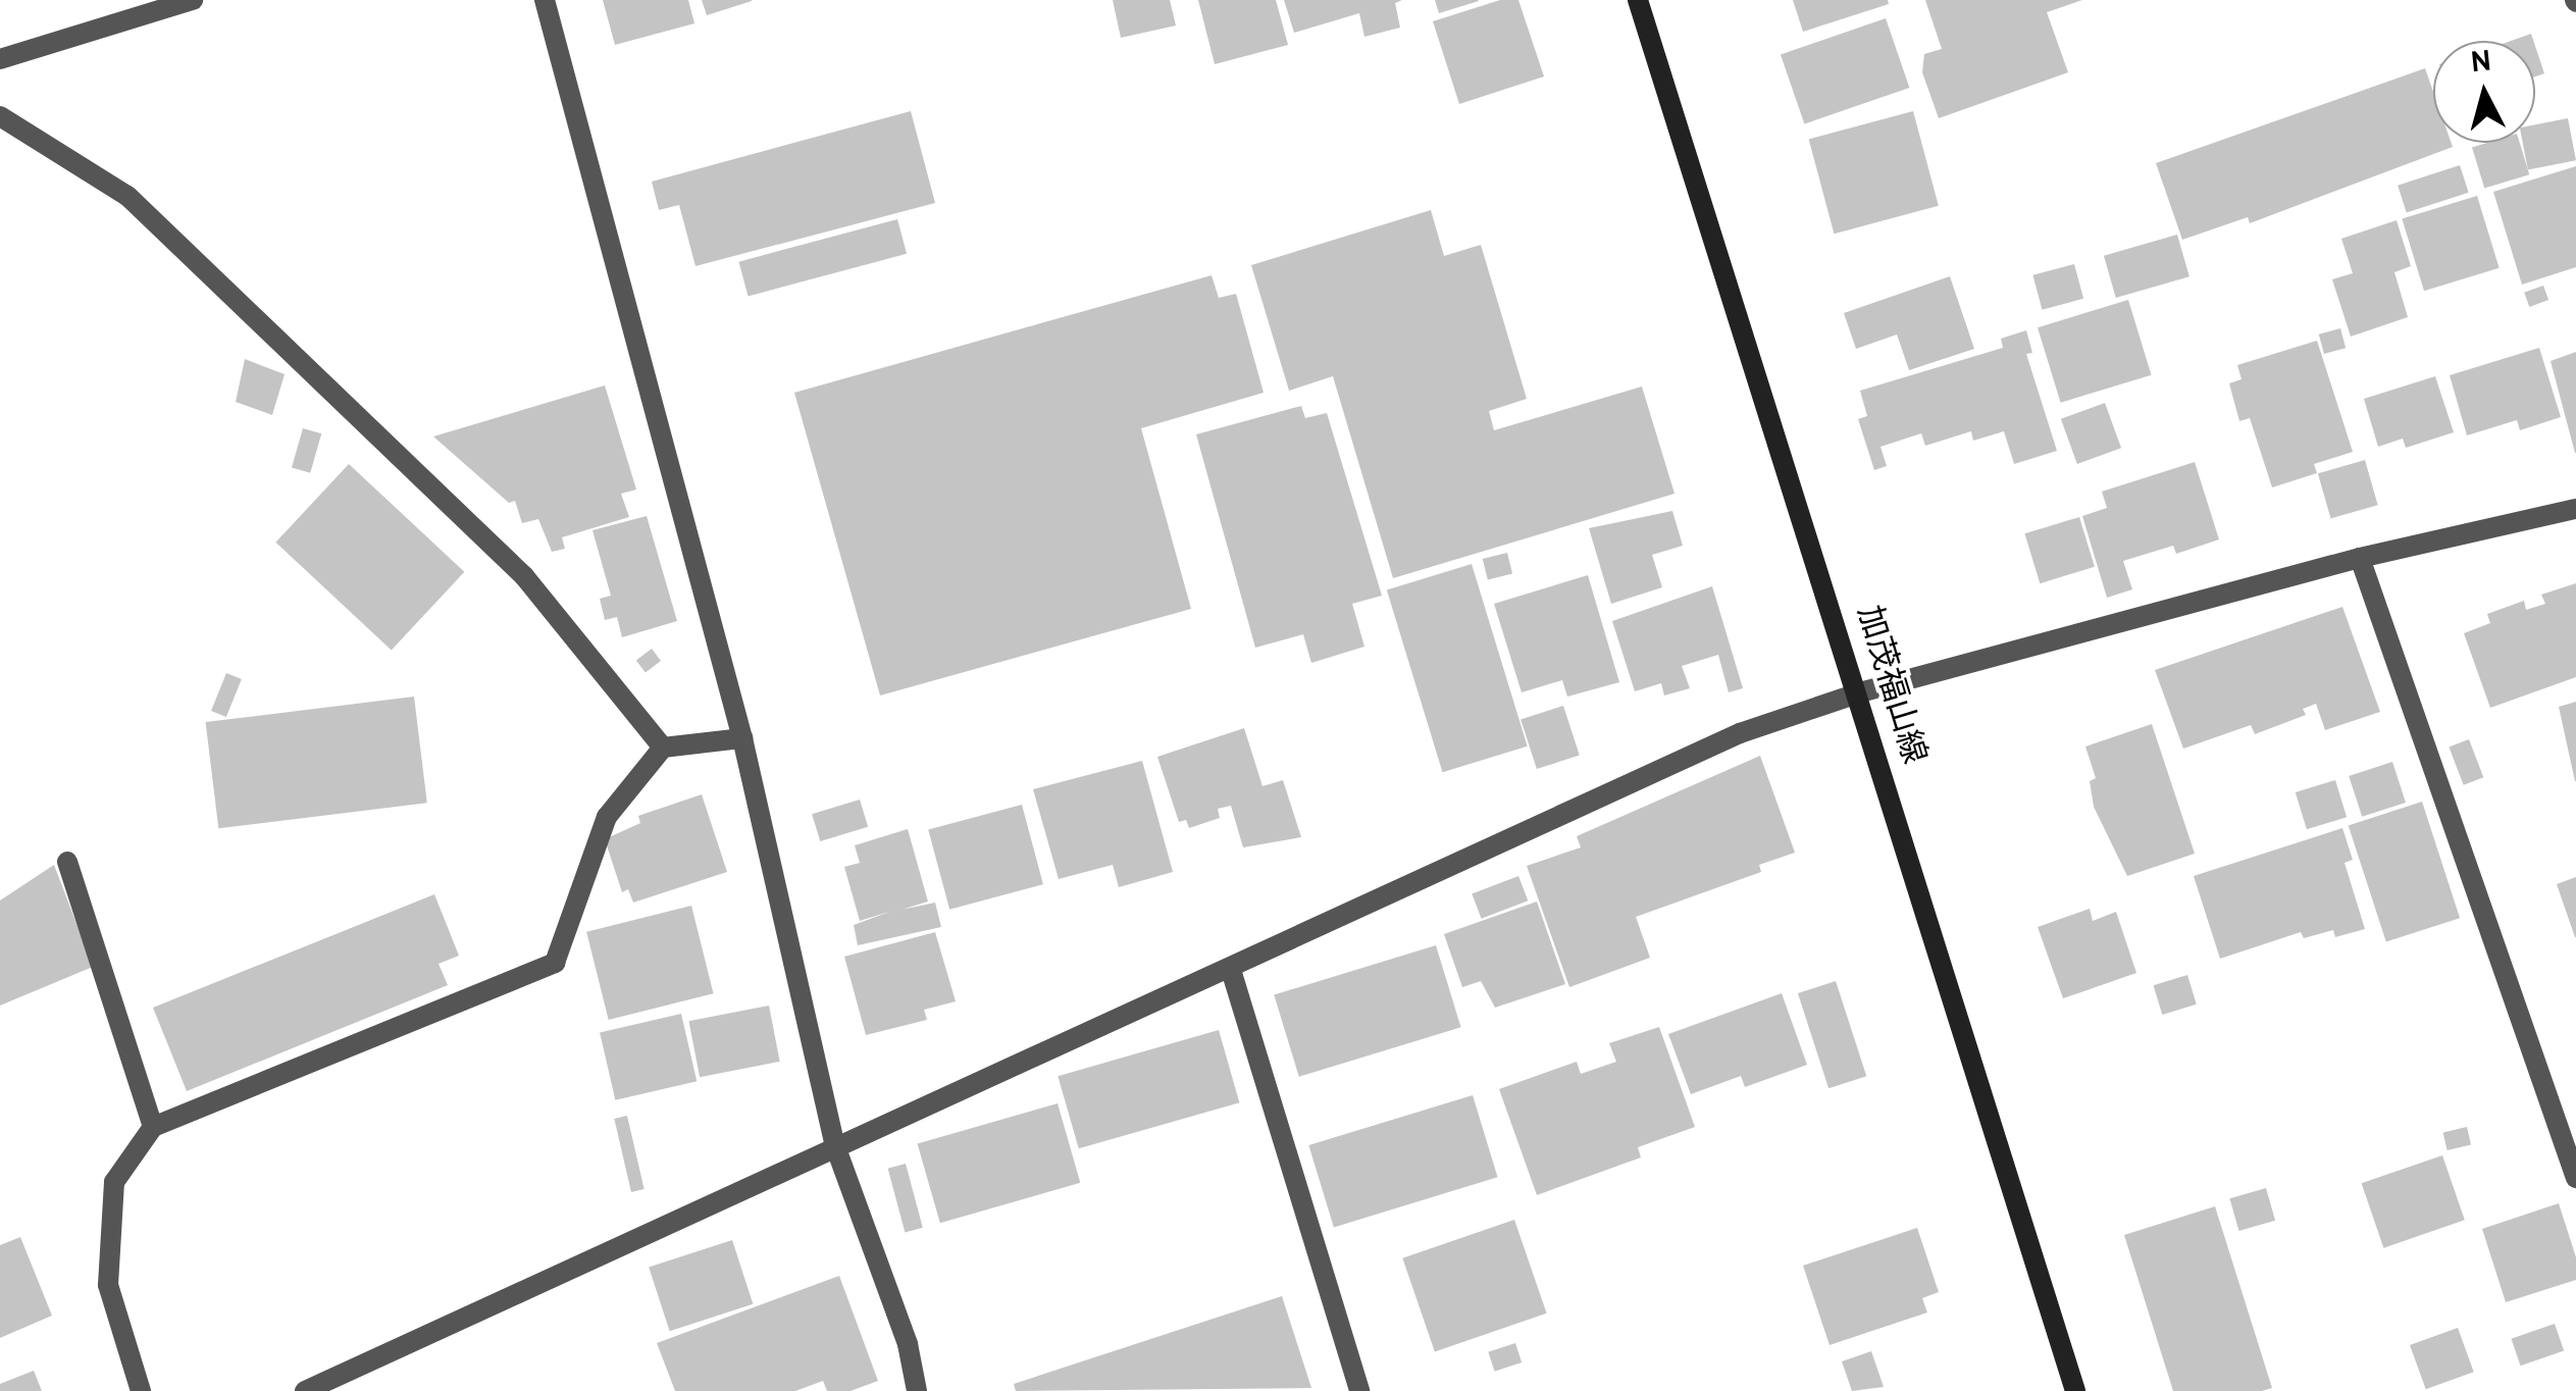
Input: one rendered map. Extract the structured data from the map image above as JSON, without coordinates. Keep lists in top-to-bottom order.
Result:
{
  "streets": {
    "main road": ["加茂福山線"]
  },
  "north": "top"
}
